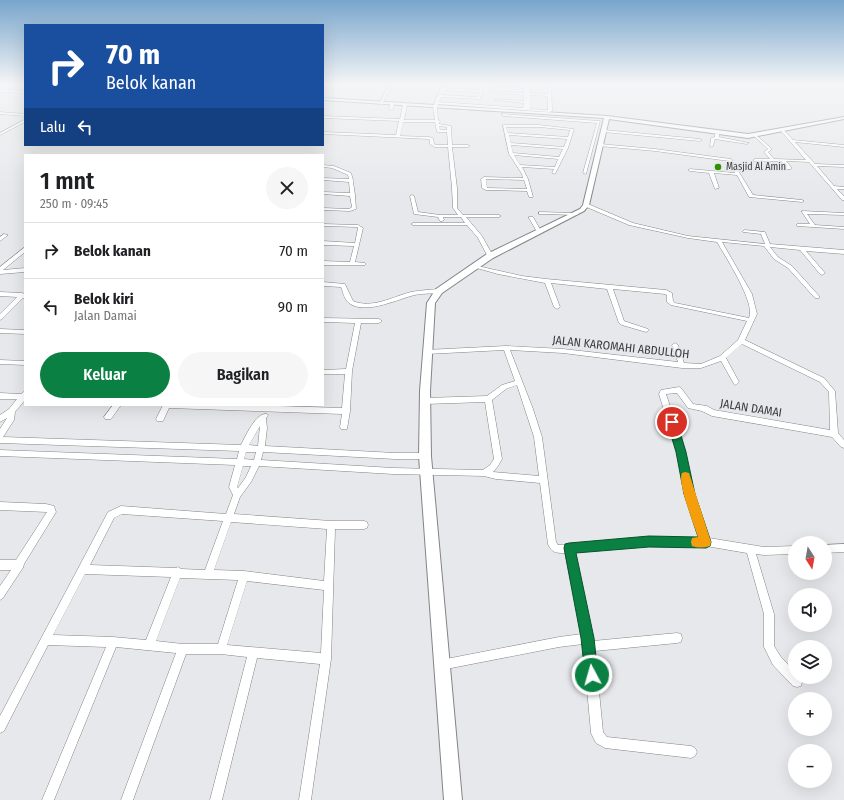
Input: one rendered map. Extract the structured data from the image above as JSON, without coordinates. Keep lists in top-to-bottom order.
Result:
{
  "streets": {
    "street": ["JALAN KAROMAHI ABDULLOH", "JALAN DAMAI"]
  },
  "places": ["Masjid Al Amin"],
  "north": "bottom",
  "page": {
    "turn": ["70 m", "Belok kanan"],
    "then": "Lalu",
    "heading": ["1 mnt", "250 m · 09:45"],
    "list": [
      {
        "name": "Belok kanan",
        "value": "70 m"
      },
      {
        "name": "Belok kiri",
        "note": "Jalan Damai",
        "value": "90 m"
      }
    ],
    "buttons": ["Keluar", "Bagikan"],
    "map_buttons": ["+", "−"]
  }
}
